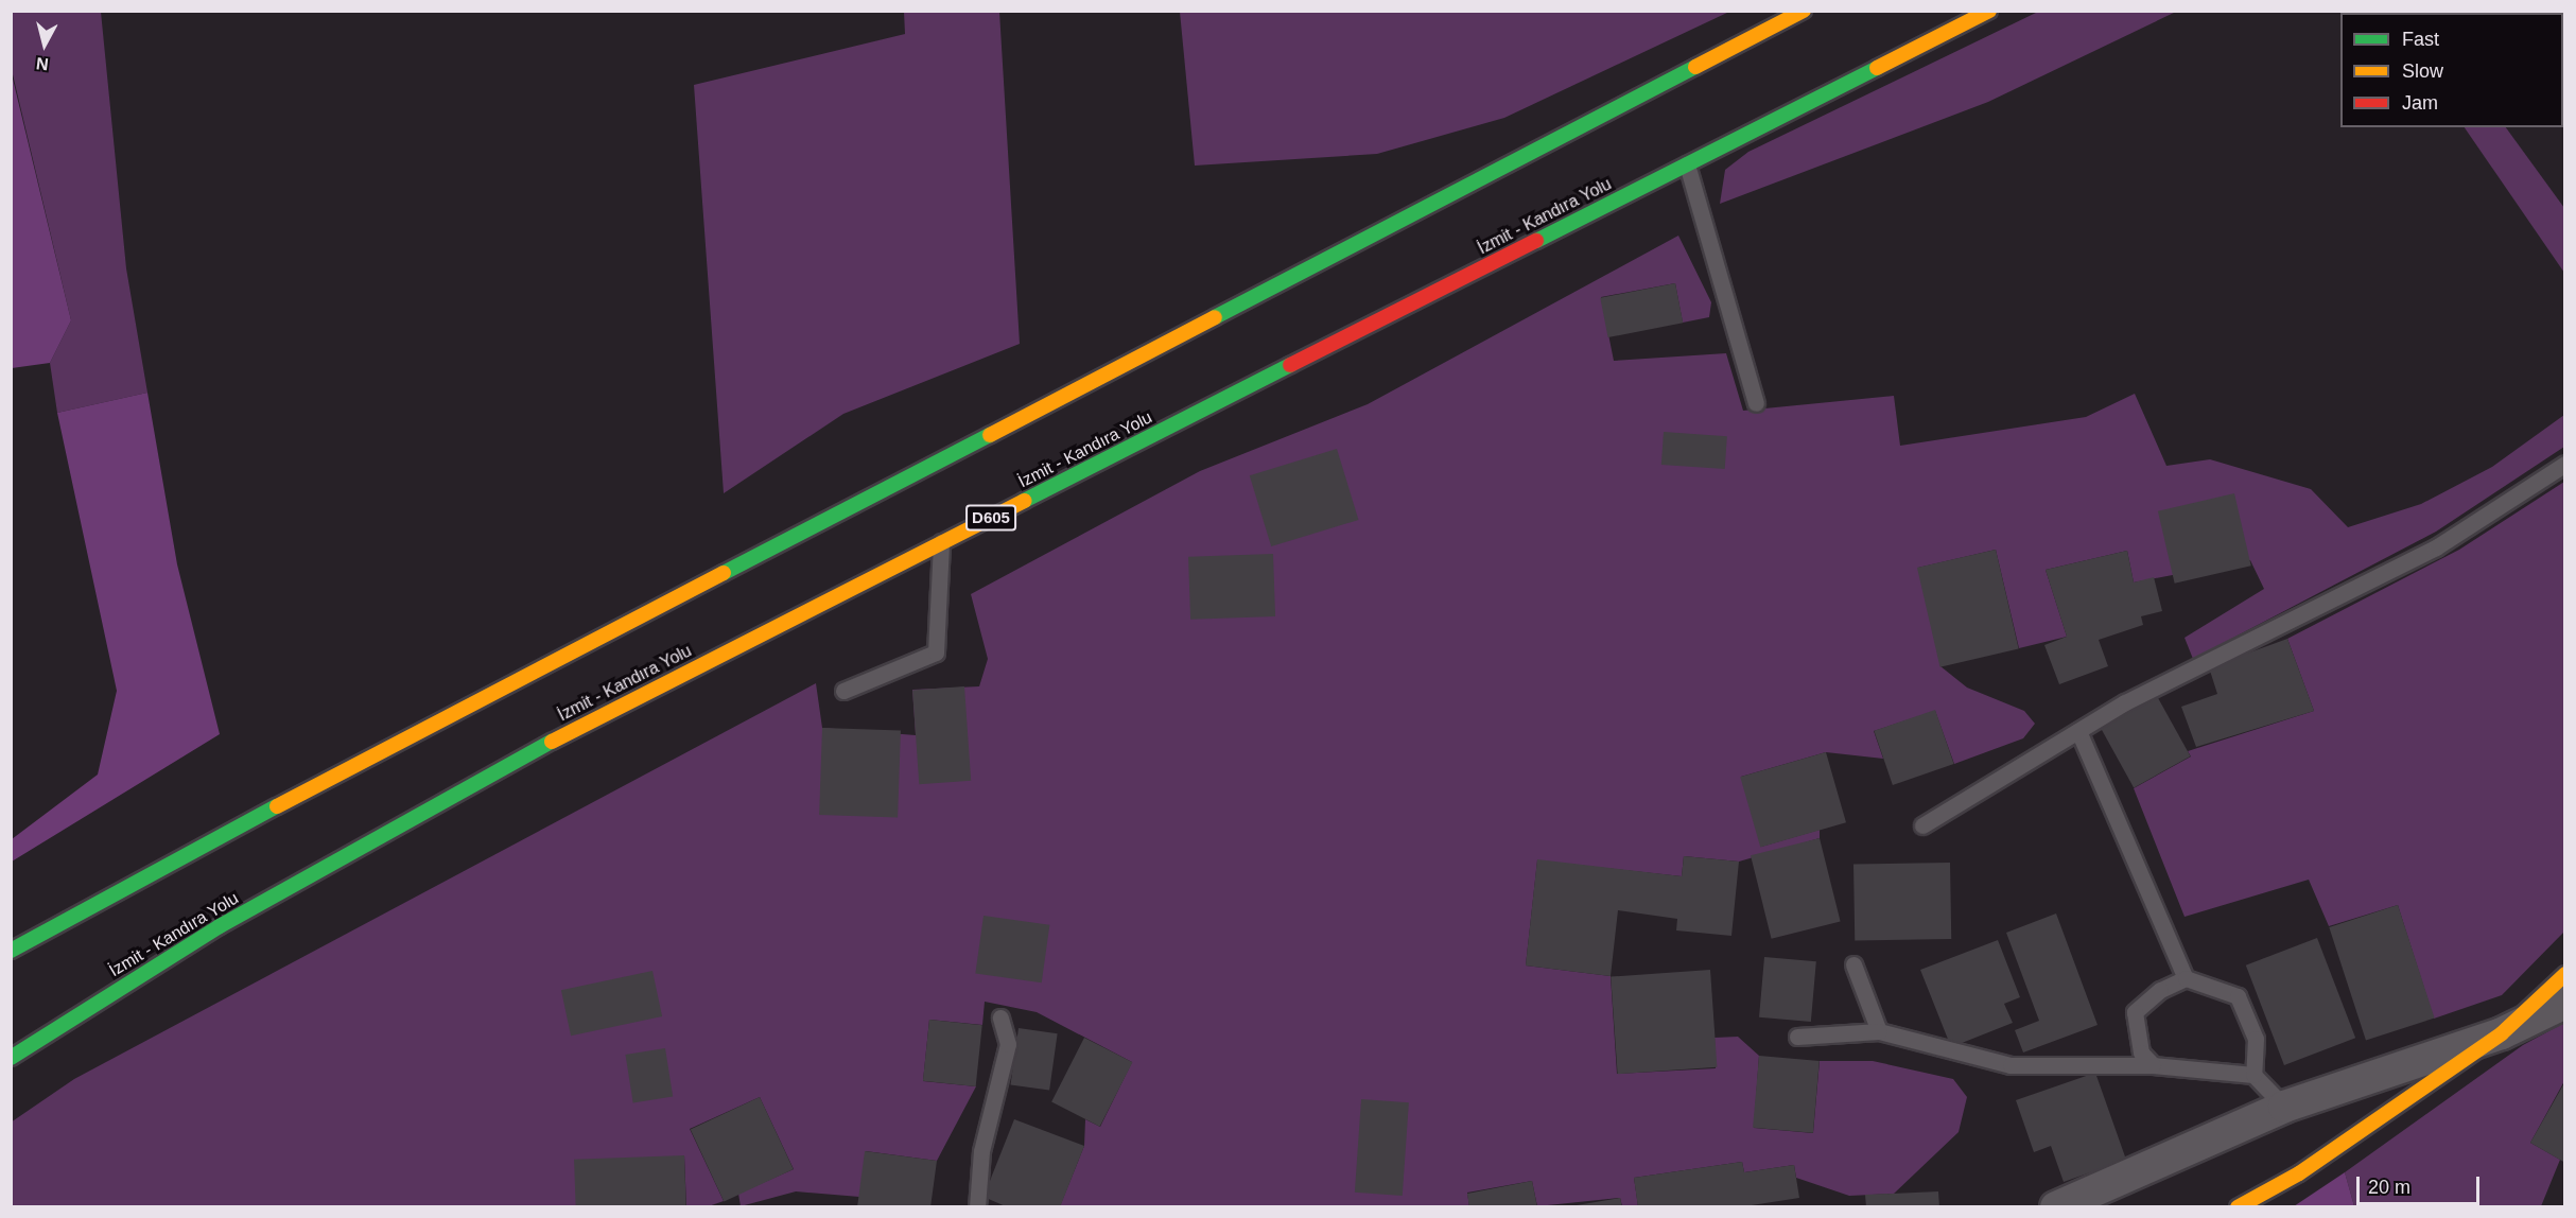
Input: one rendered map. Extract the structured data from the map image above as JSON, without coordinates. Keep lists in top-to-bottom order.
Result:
{
  "streets": {
    "main road": ["İzmit - Kandıra Yolu", "D605"]
  },
  "legend": ["Fast", "Slow", "Jam"],
  "scale_bar": "20 m",
  "north": "bottom"
}
